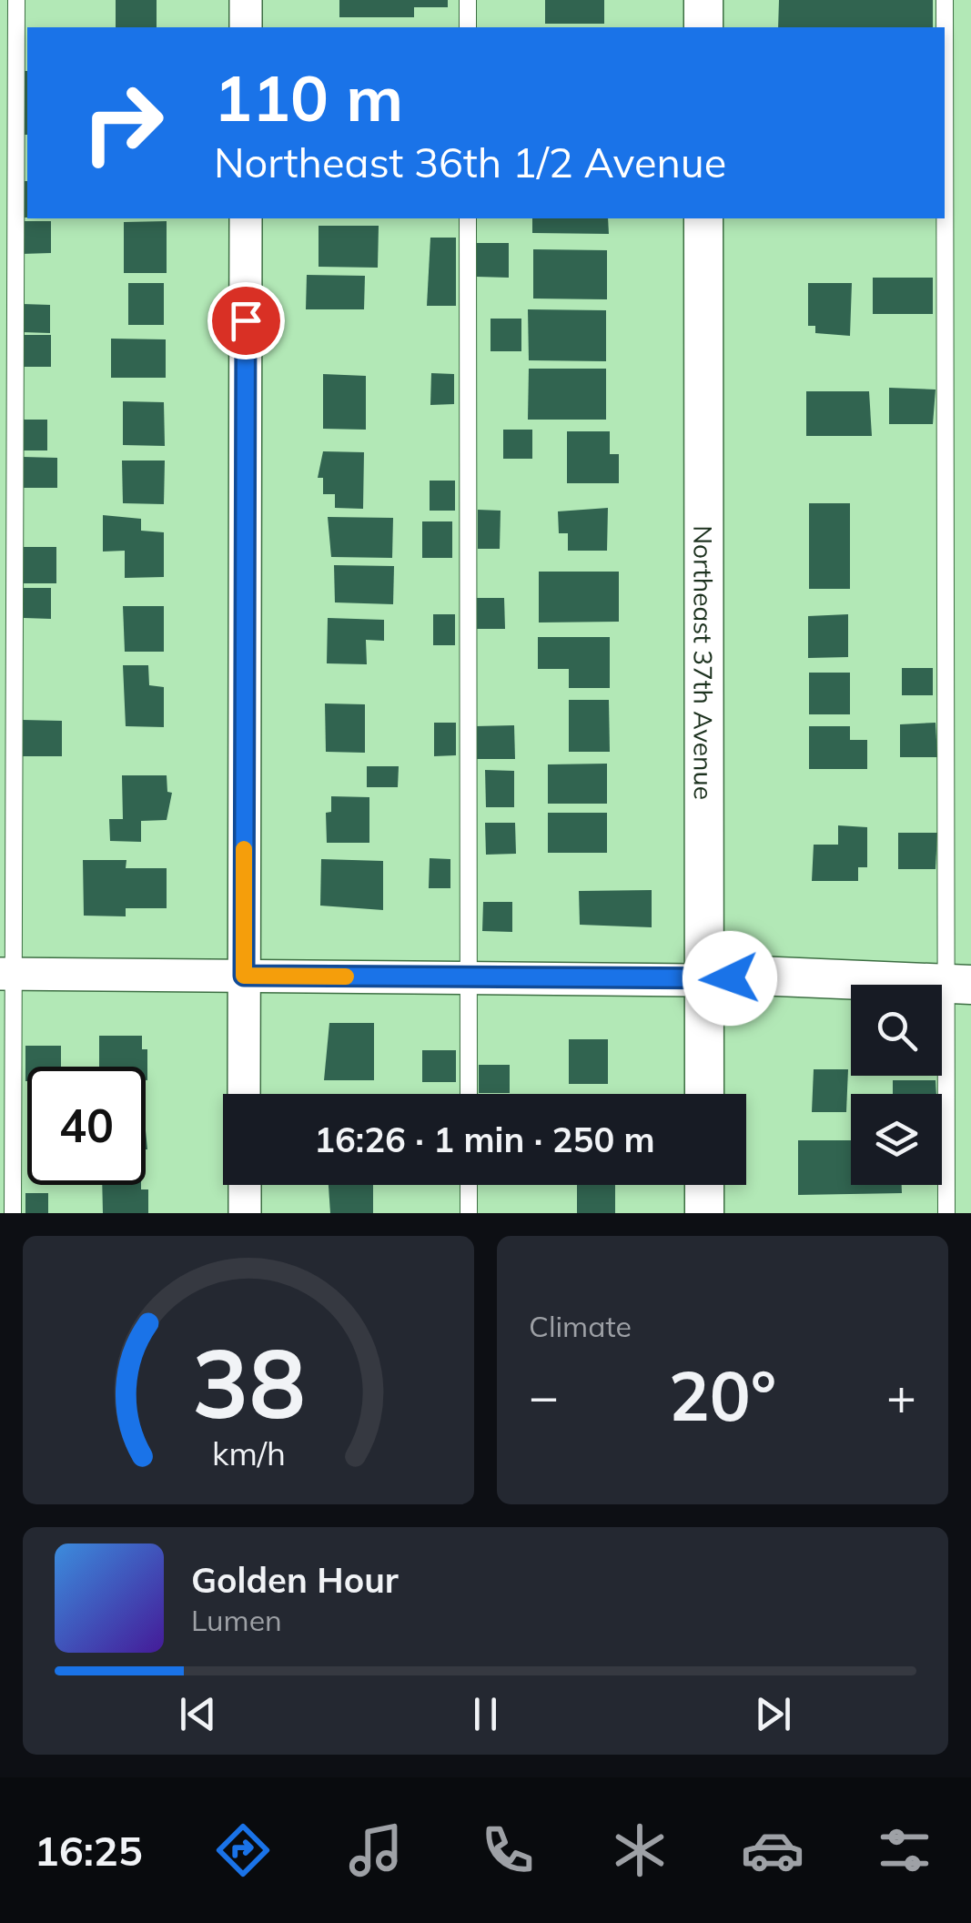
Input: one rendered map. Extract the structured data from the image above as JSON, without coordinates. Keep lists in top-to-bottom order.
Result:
{
  "streets": {
    "street": ["Northeast 37th Avenue"]
  },
  "page": {
    "turn": ["110 m", "Northeast 36th 1/2 Avenue"],
    "limit": "40",
    "trip": "16:26 · 1 min · 250 m",
    "tile": "Climate",
    "heat": ["−", "20°", "+"],
    "song": ["Golden Hour", "Lumen"],
    "tabs": "16:25",
    "gauge": ["38", "km/h"]
  }
}
